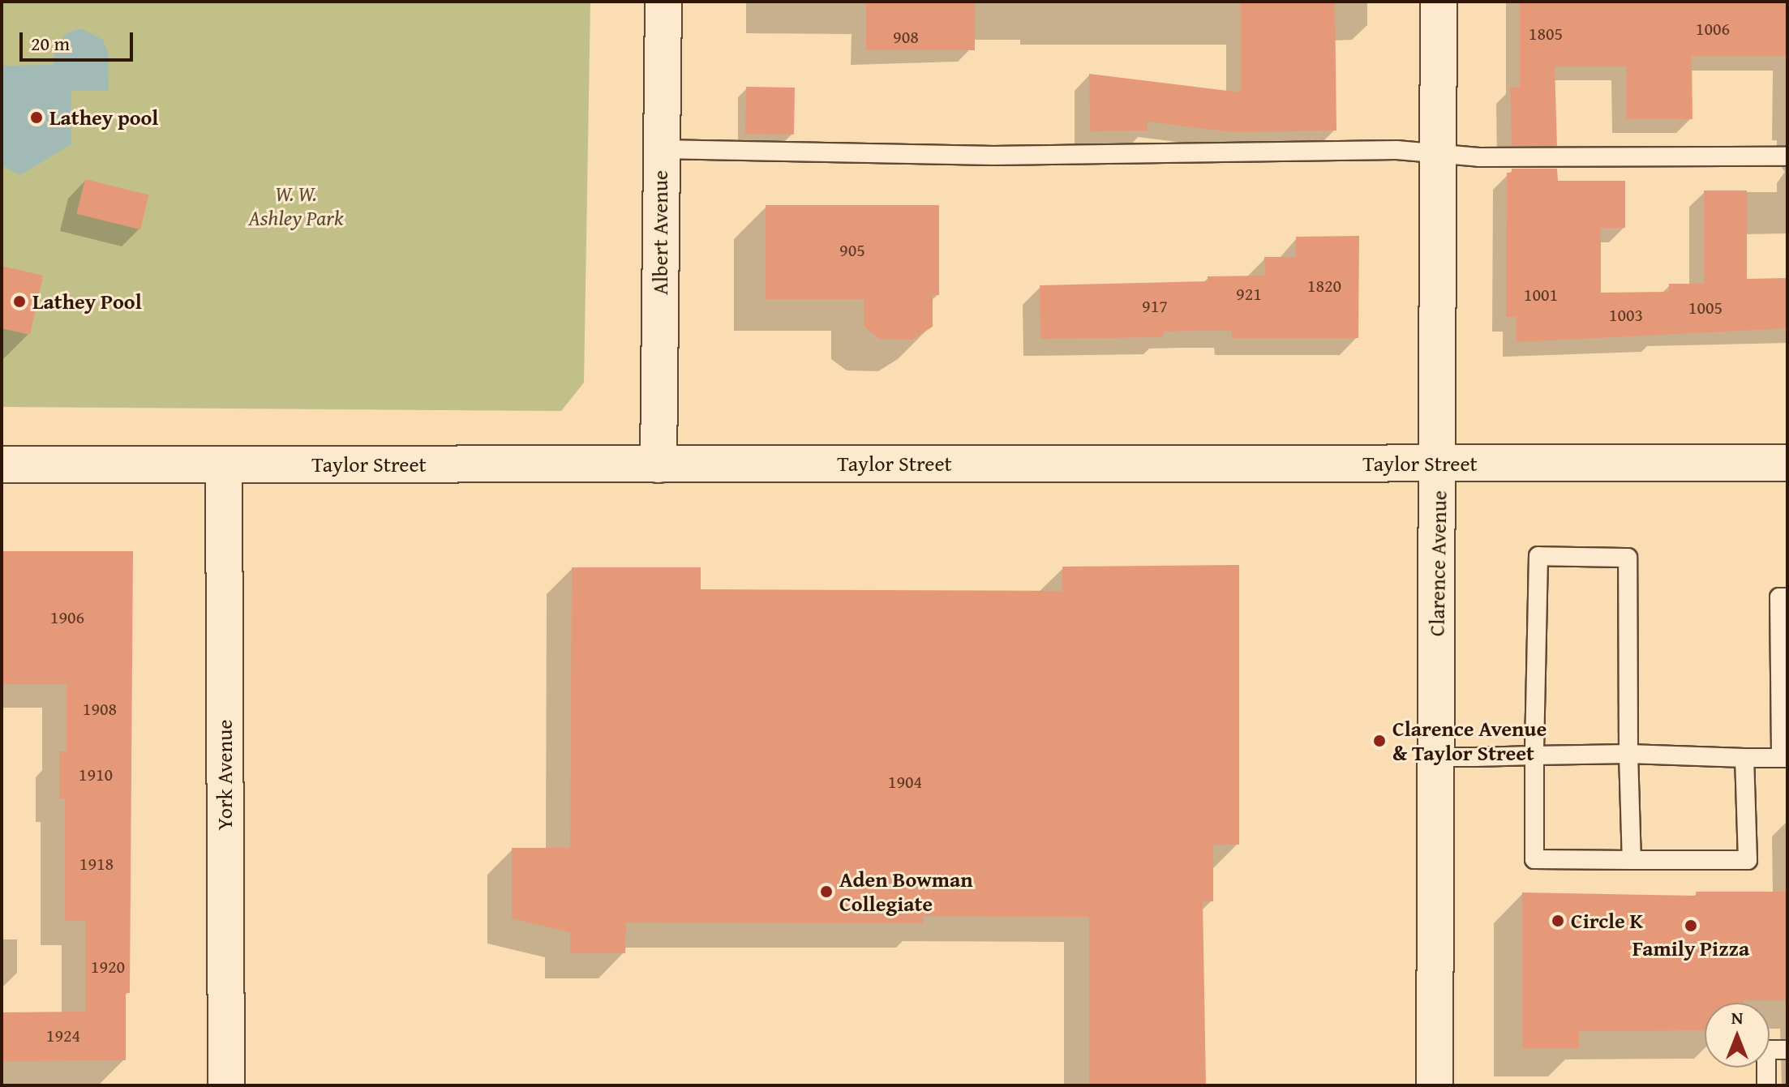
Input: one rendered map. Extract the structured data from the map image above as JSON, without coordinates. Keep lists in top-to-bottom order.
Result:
{
  "streets": {
    "main road": [
      "Albert Avenue",
      "Taylor Street",
      "Clarence Avenue",
      "York Avenue"
    ]
  },
  "crossings": [
    ["Albert Avenue", "Taylor Street"],
    ["Taylor Street", "Clarence Avenue"],
    ["Taylor Street", "York Avenue"]
  ],
  "parks": ["W. W. Ashley Park"],
  "places": [
    "Lathey pool",
    "Lathey Pool",
    "Clarence Avenue & Taylor Street",
    "Aden Bowman Collegiate",
    "Circle K",
    "Family Pizza"
  ],
  "house_numbers": [
    "1006",
    "1805",
    "908",
    "905",
    "1820",
    "921",
    "1001",
    "917",
    "1005",
    "1003",
    "1906",
    "1908",
    "1910",
    "1904",
    "1918",
    "1920",
    "1924"
  ],
  "scale_bar": "20 m",
  "north": "top"
}
